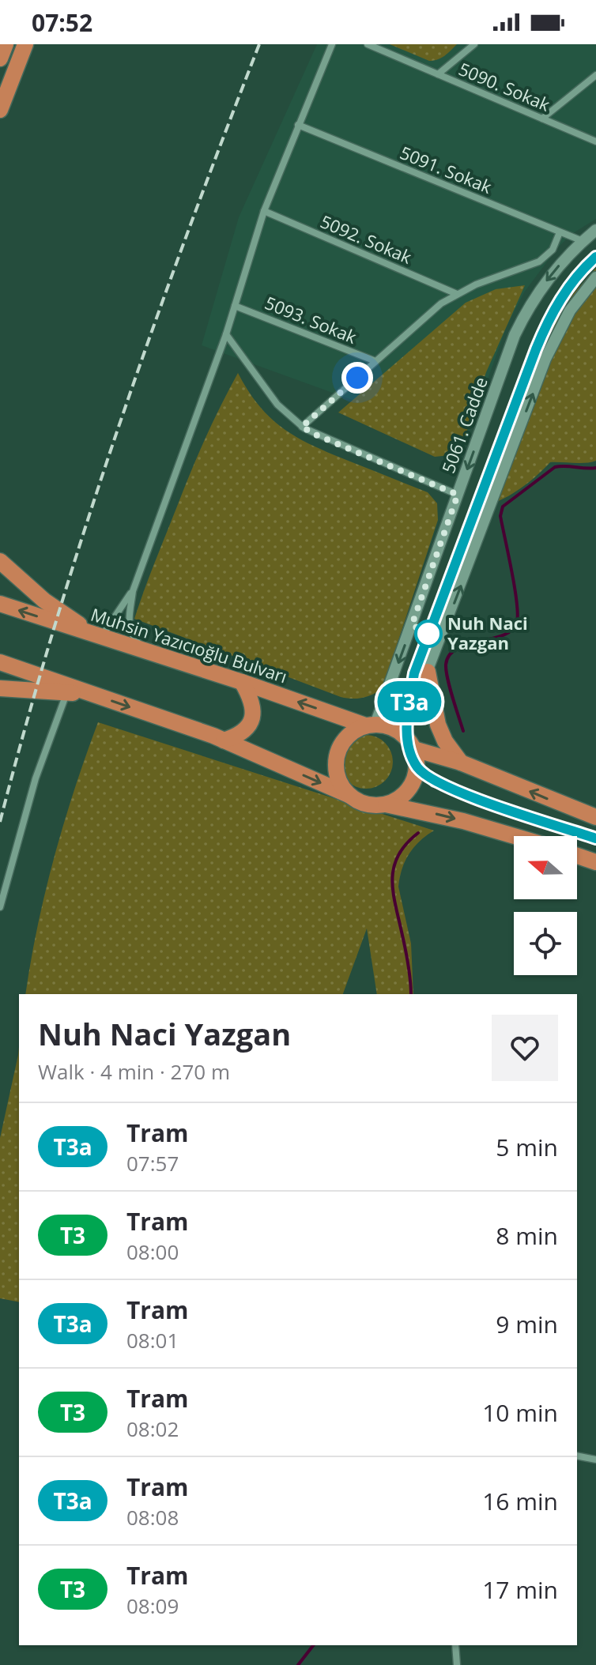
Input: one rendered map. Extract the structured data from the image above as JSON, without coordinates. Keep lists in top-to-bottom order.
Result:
{
  "streets": {
    "highway": ["Muhsin Yazıcıoğlu Bulvarı"],
    "street": [
      "5090. Sokak",
      "5091. Sokak",
      "5092. Sokak",
      "5093. Sokak",
      "5061. Cadde"
    ]
  },
  "crossings": [
    ["5091. Sokak", "5061. Cadde"],
    ["5061. Cadde", "Muhsin Yazıcıoğlu Bulvarı"]
  ],
  "places": ["Nuh Naci Yazgan"],
  "lines": ["tram line T3a"],
  "north": "left",
  "page": {
    "status": "07:52",
    "on_map": "T3a",
    "heading": ["Nuh Naci Yazgan", "Walk · 4 min · 270 m"],
    "list": [
      {
        "mark": "T3a",
        "name": "Tram",
        "note": "07:57",
        "value": "5 min"
      },
      {
        "mark": "T3",
        "name": "Tram",
        "note": "08:00",
        "value": "8 min"
      },
      {
        "mark": "T3a",
        "name": "Tram",
        "note": "08:01",
        "value": "9 min"
      },
      {
        "mark": "T3",
        "name": "Tram",
        "note": "08:02",
        "value": "10 min"
      },
      {
        "mark": "T3a",
        "name": "Tram",
        "note": "08:08",
        "value": "16 min"
      },
      {
        "mark": "T3",
        "name": "Tram",
        "note": "08:09",
        "value": "17 min"
      }
    ]
  }
}
